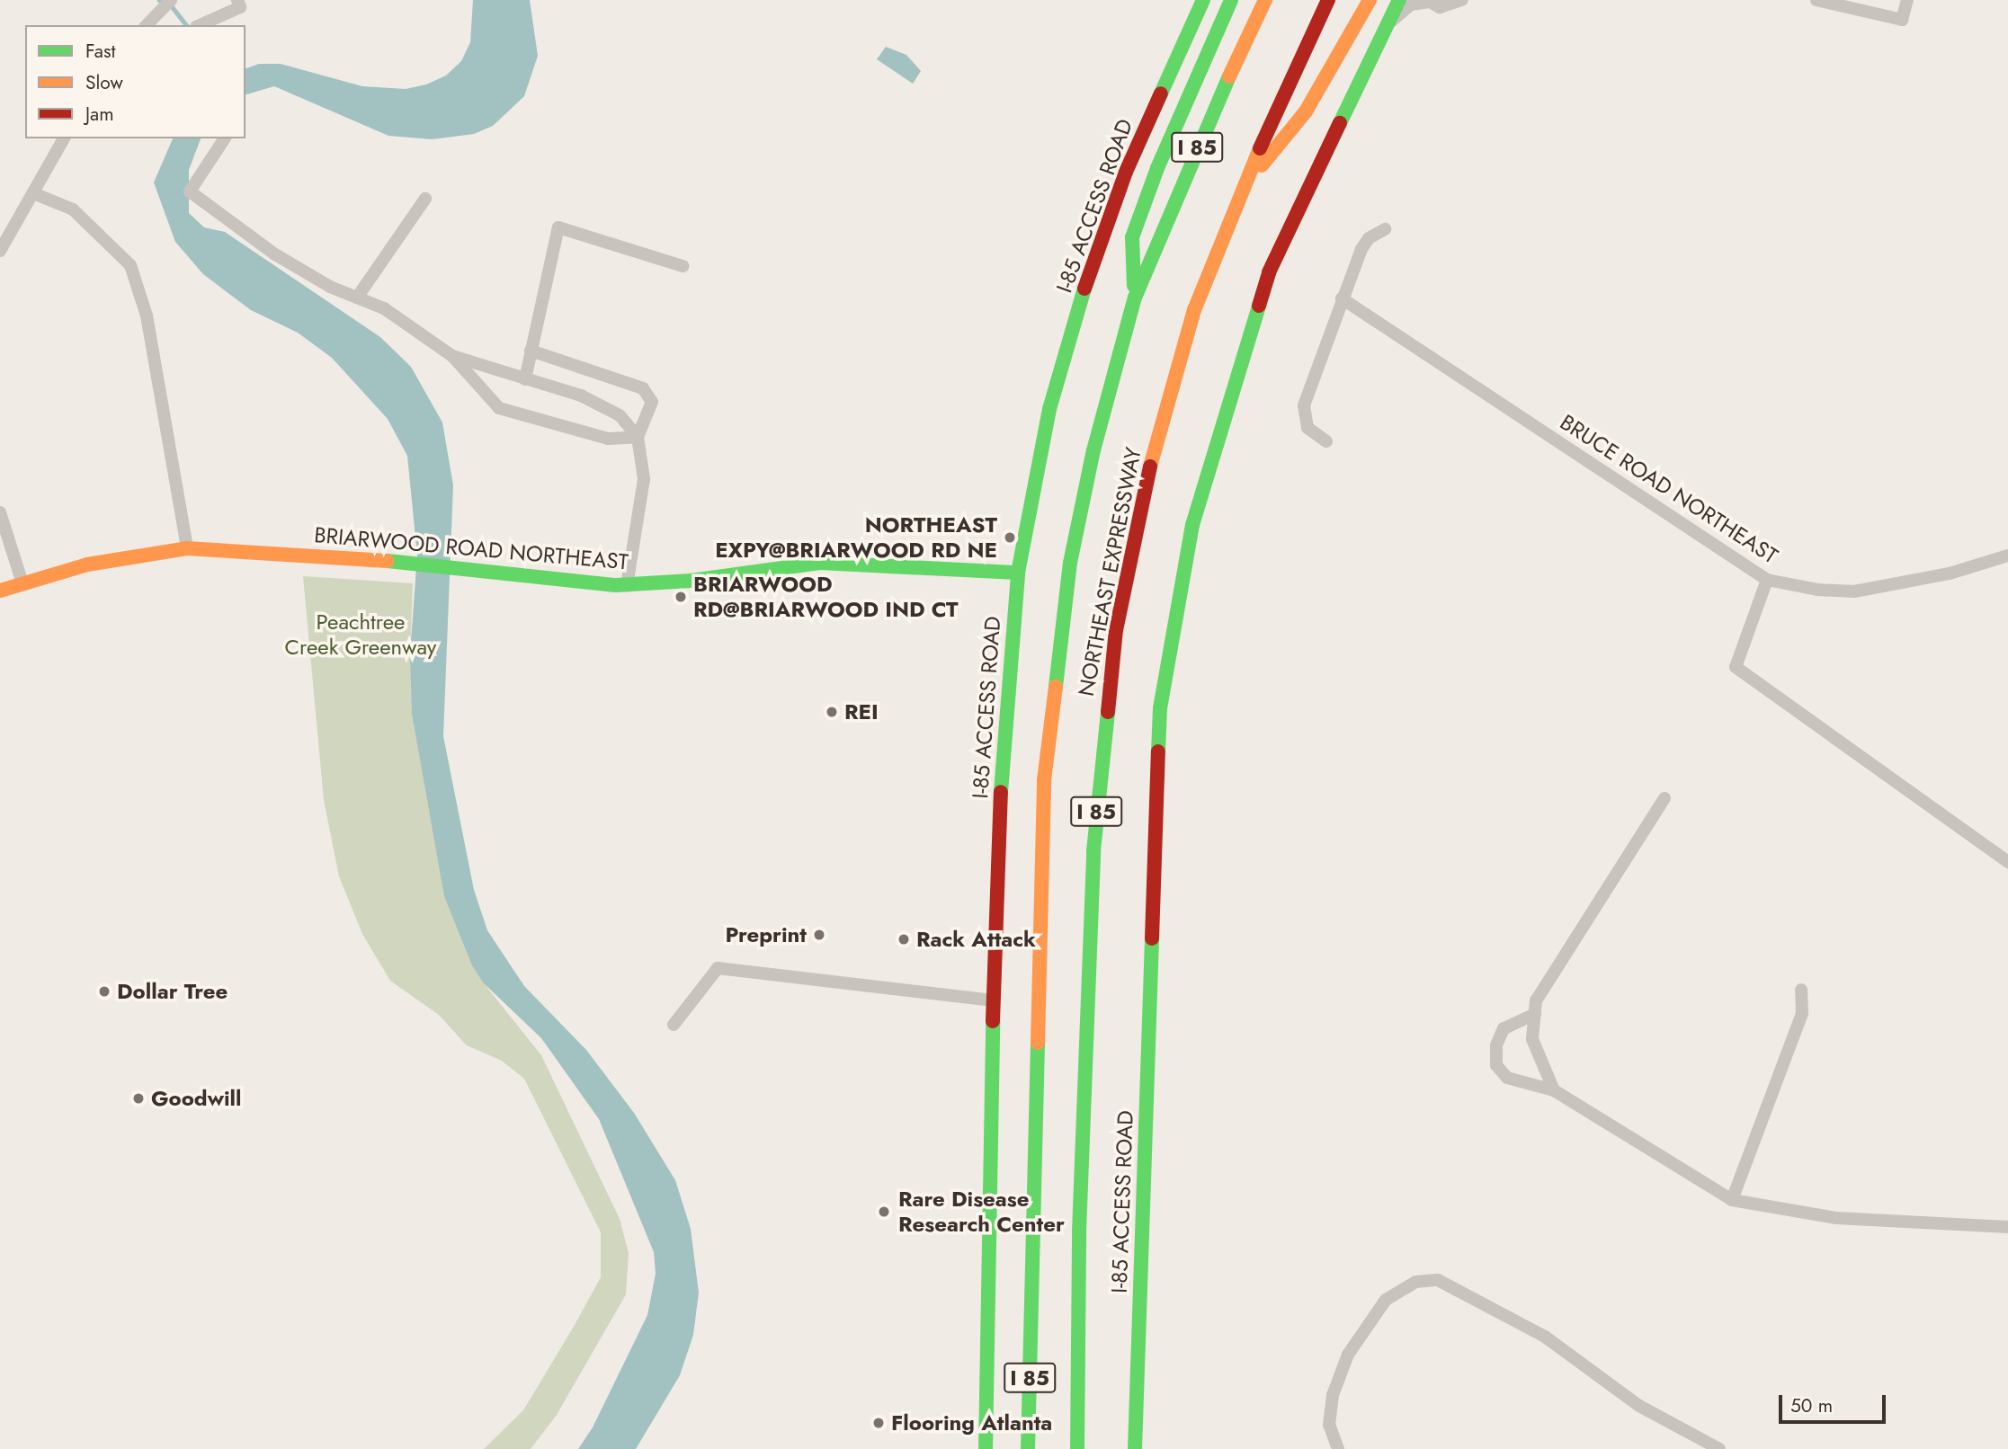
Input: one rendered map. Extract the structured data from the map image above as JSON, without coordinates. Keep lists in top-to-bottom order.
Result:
{
  "streets": {
    "main road": [
      "I 85",
      "I-85 ACCESS ROAD",
      "BRIARWOOD ROAD NORTHEAST",
      "NORTHEAST EXPRESSWAY"
    ],
    "street": ["BRUCE ROAD NORTHEAST"]
  },
  "crossings": [
    ["I-85 ACCESS ROAD", "BRIARWOOD ROAD NORTHEAST"]
  ],
  "parks": ["Peachtree Creek Greenway"],
  "places": [
    "NORTHEAST EXPY@BRIARWOOD RD NE",
    "BRIARWOOD RD@BRIARWOOD IND CT",
    "REI",
    "Preprint",
    "Rack Attack",
    "Dollar Tree",
    "Goodwill",
    "Rare Disease Research Center",
    "Flooring Atlanta"
  ],
  "legend": ["Fast", "Slow", "Jam"],
  "scale_bar": "50 m"
}
